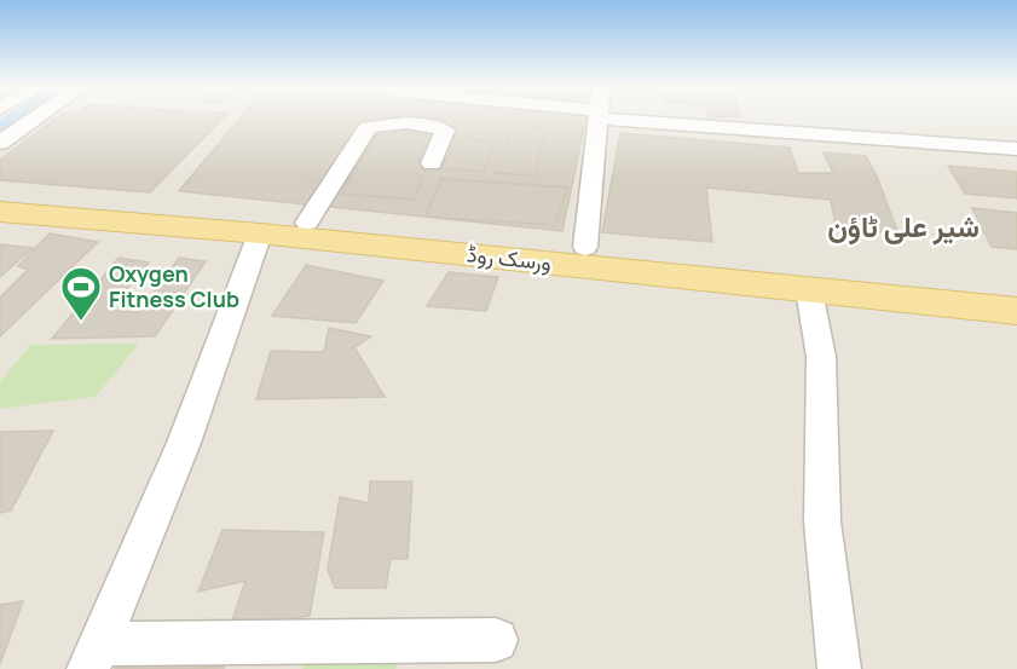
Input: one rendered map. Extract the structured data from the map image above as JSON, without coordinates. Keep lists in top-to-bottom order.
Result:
{
  "streets": {
    "main road": ["ورسک روڈ"]
  },
  "districts": ["شیر علی ٹاؤن"],
  "places": {
    "sports": ["Oxygen Fitness Club"]
  }
}
